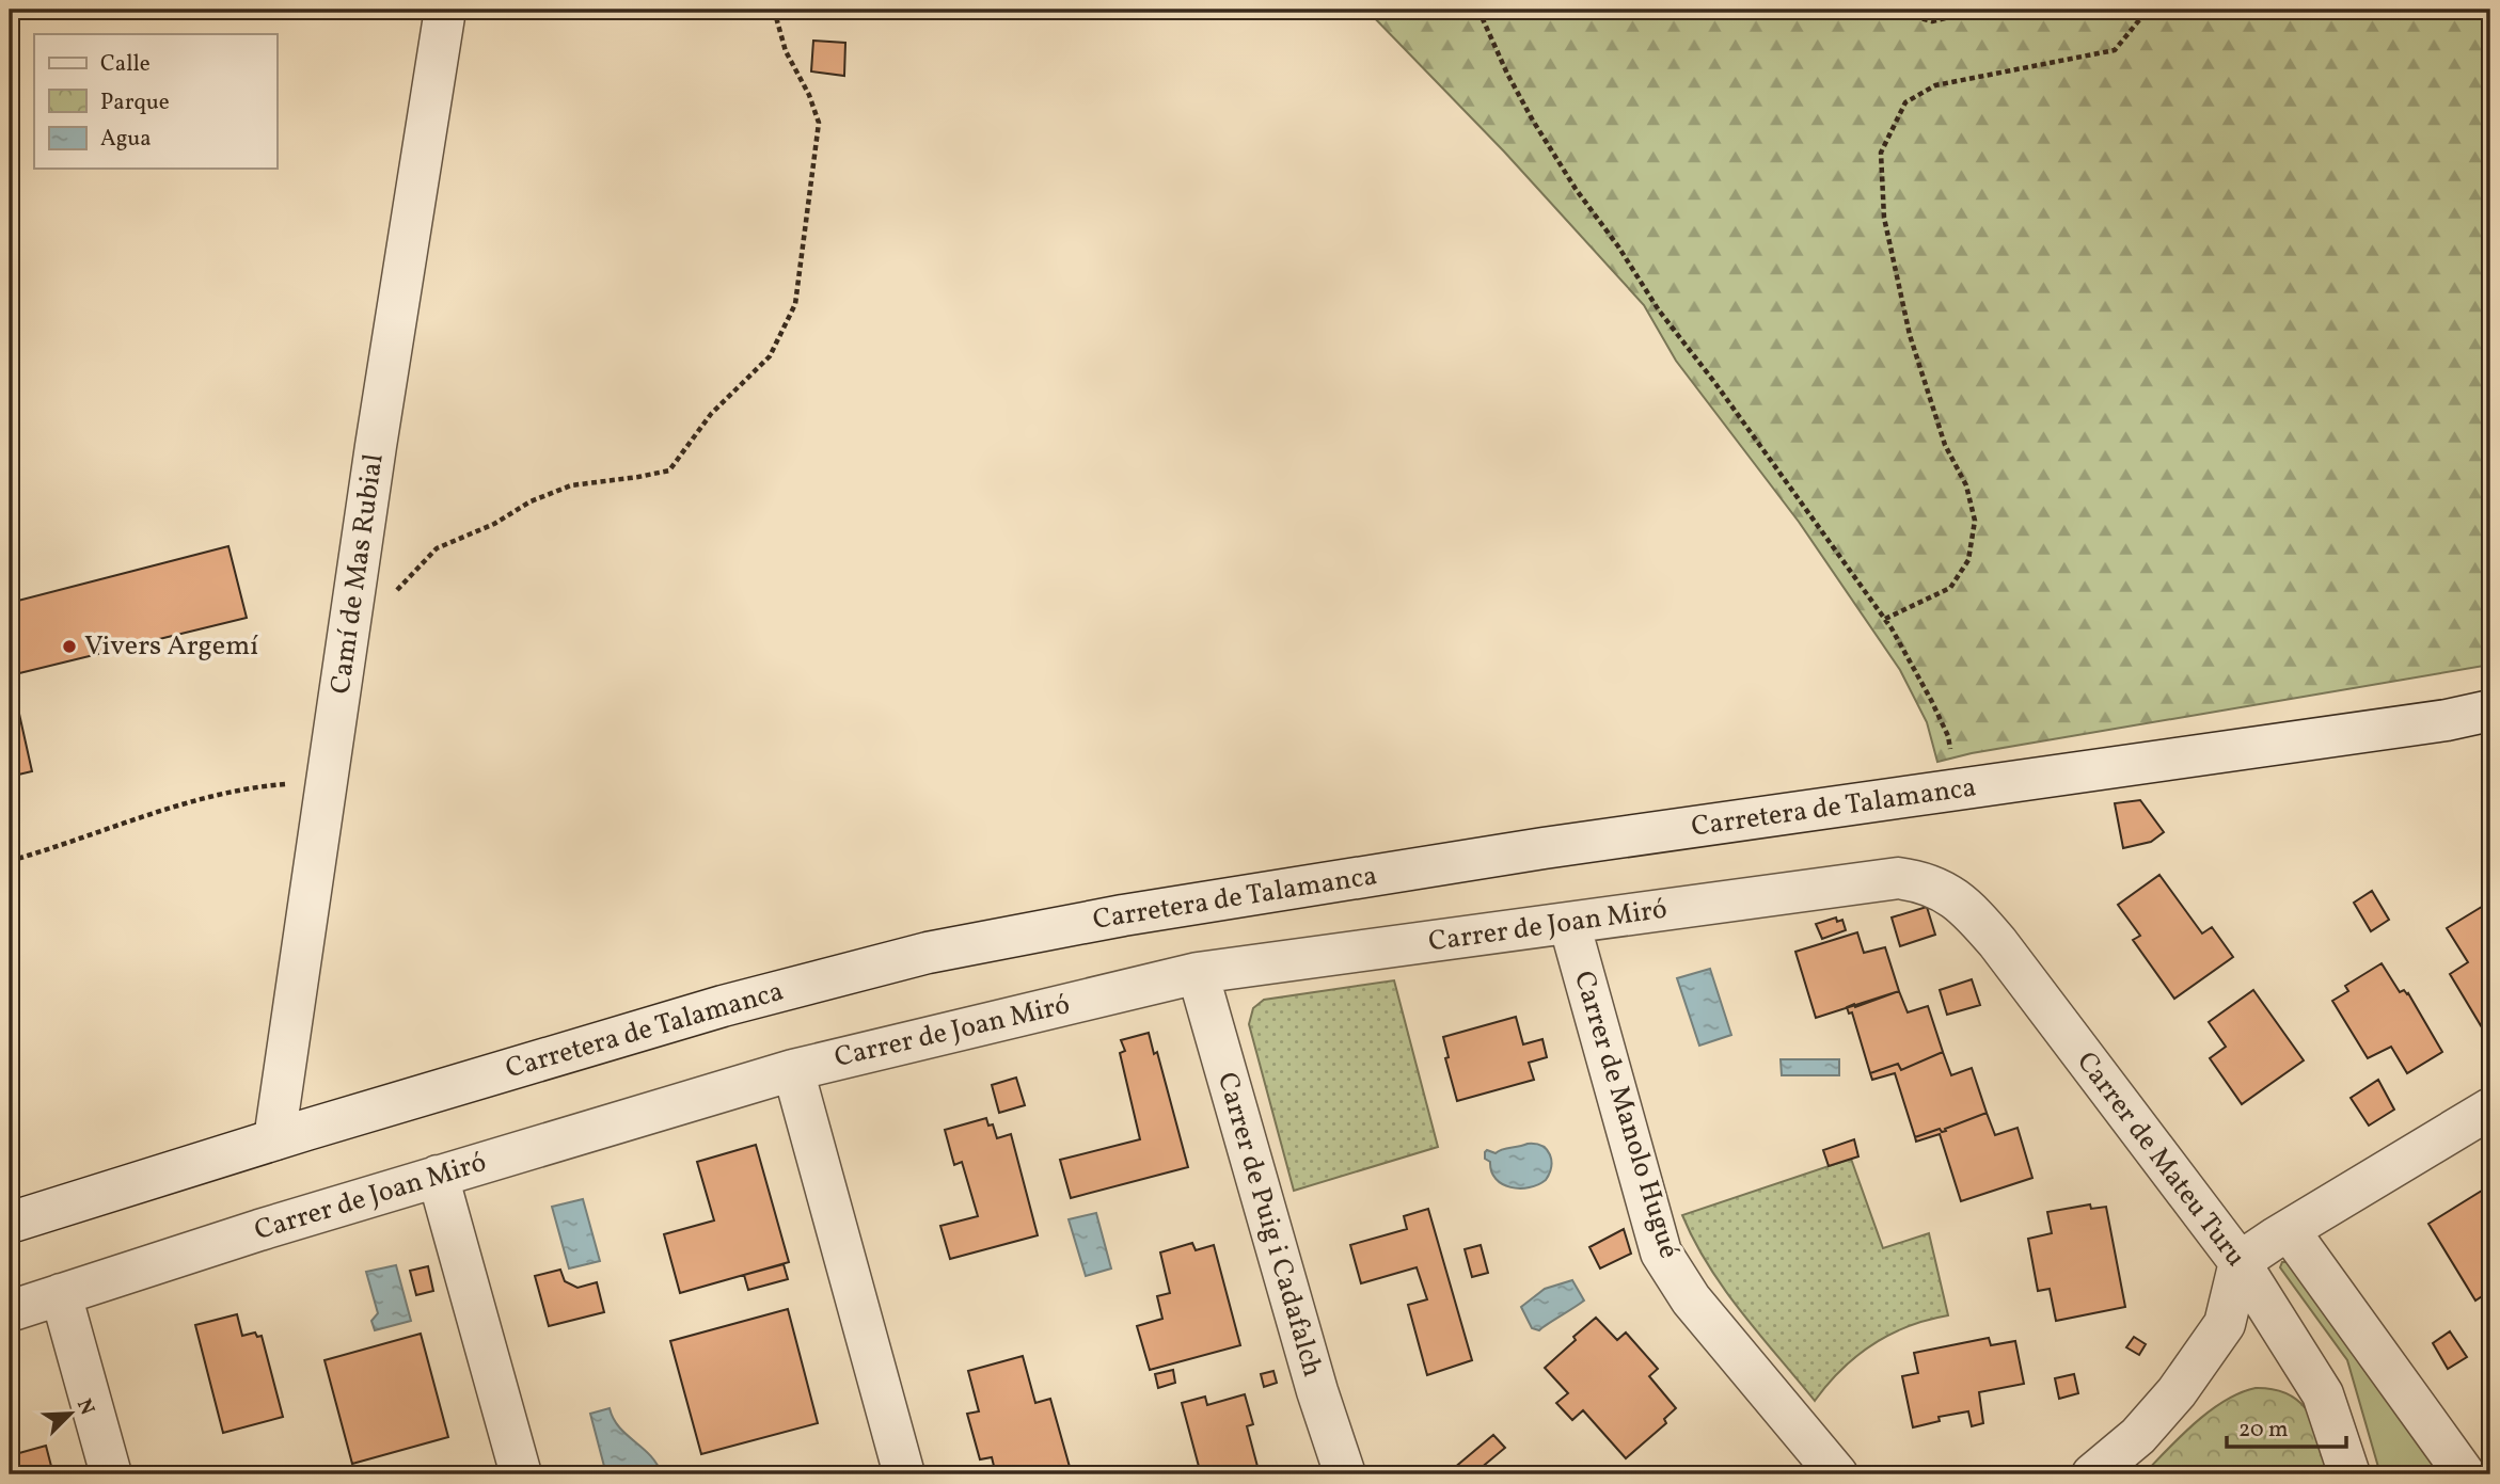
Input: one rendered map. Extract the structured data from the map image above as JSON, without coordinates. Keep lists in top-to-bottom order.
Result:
{
  "streets": {
    "street": [
      "Camí de Mas Rubial",
      "Carretera de Talamanca",
      "Carrer de Joan Miró",
      "Carrer de Manolo Hugué",
      "Carrer de Mateu Turu",
      "Carrer de Puig i Cadafalch"
    ]
  },
  "crossings": [
    ["Camí de Mas Rubial", "Carretera de Talamanca"],
    ["Carrer de Joan Miró", "Carrer de Manolo Hugué"],
    ["Carrer de Joan Miró", "Carrer de Mateu Turu"],
    ["Carrer de Joan Miró", "Carrer de Puig i Cadafalch"]
  ],
  "places": ["Vivers Argemí"],
  "legend": ["Calle", "Parque", "Agua"],
  "scale_bar": "20 m",
  "north": "top right"
}
